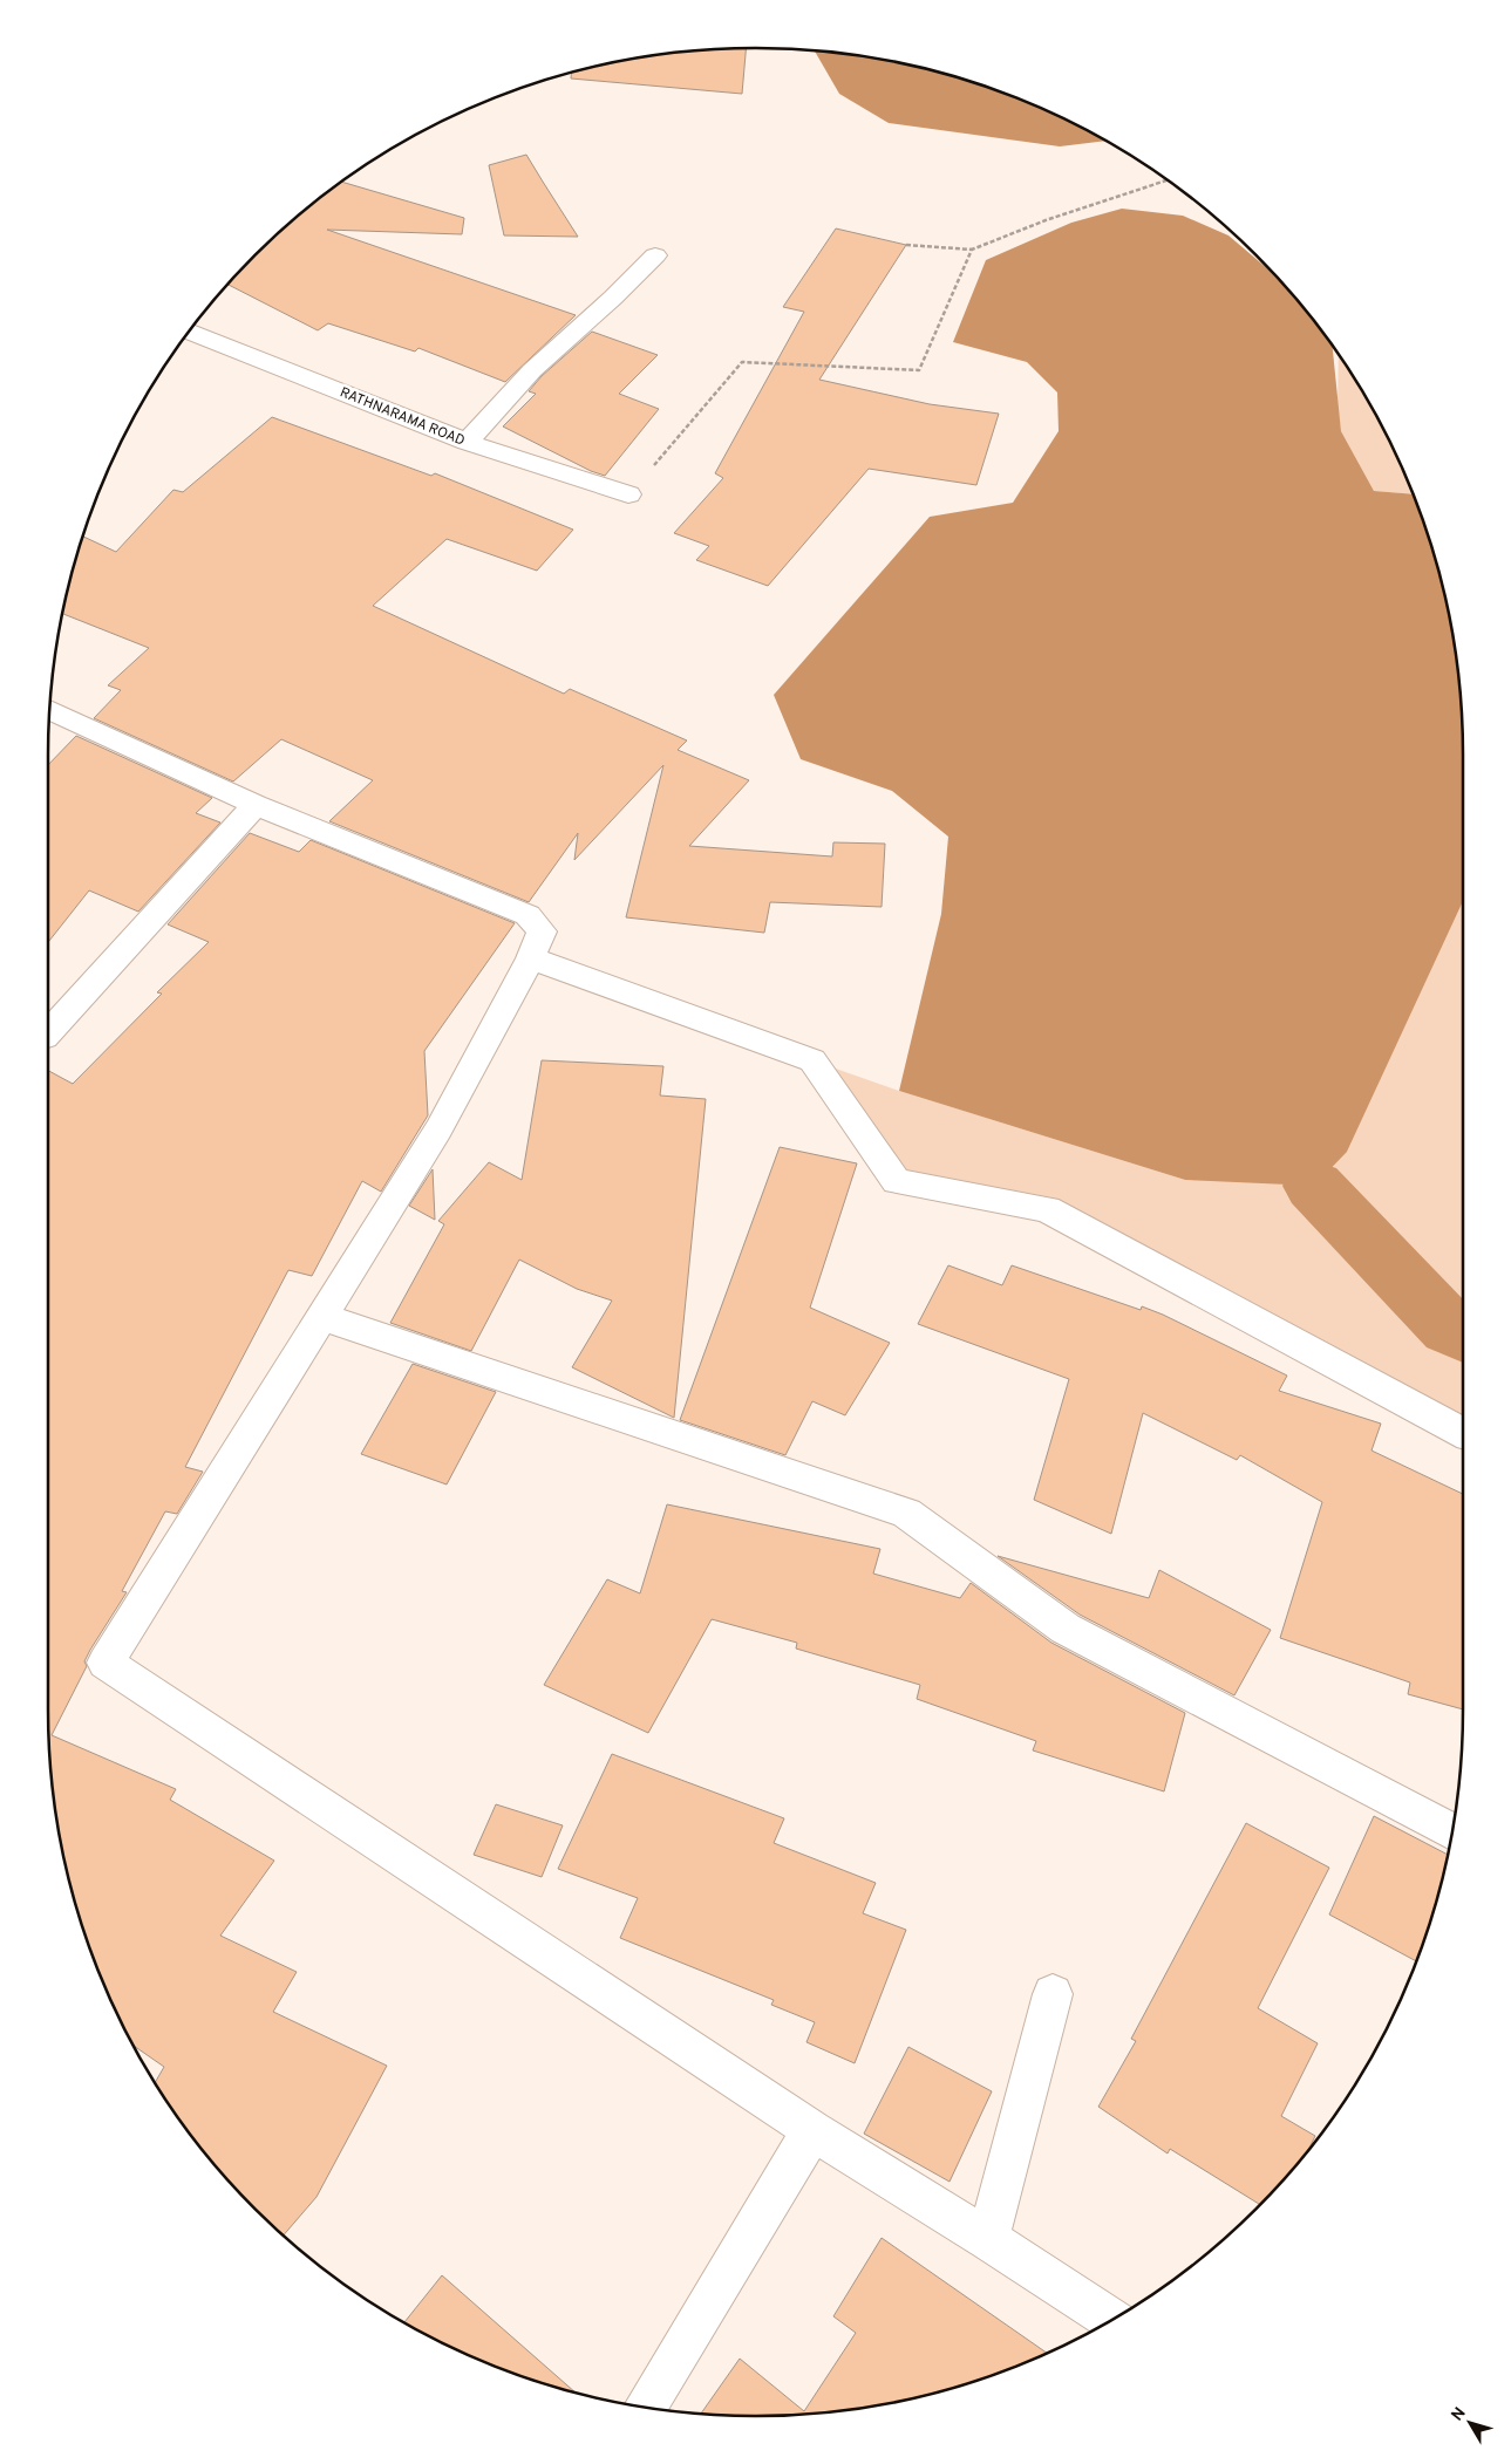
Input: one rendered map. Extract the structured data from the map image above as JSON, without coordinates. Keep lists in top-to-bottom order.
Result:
{
  "streets": {
    "street": ["RATHNARAMA ROAD"]
  },
  "north": "top left"
}
